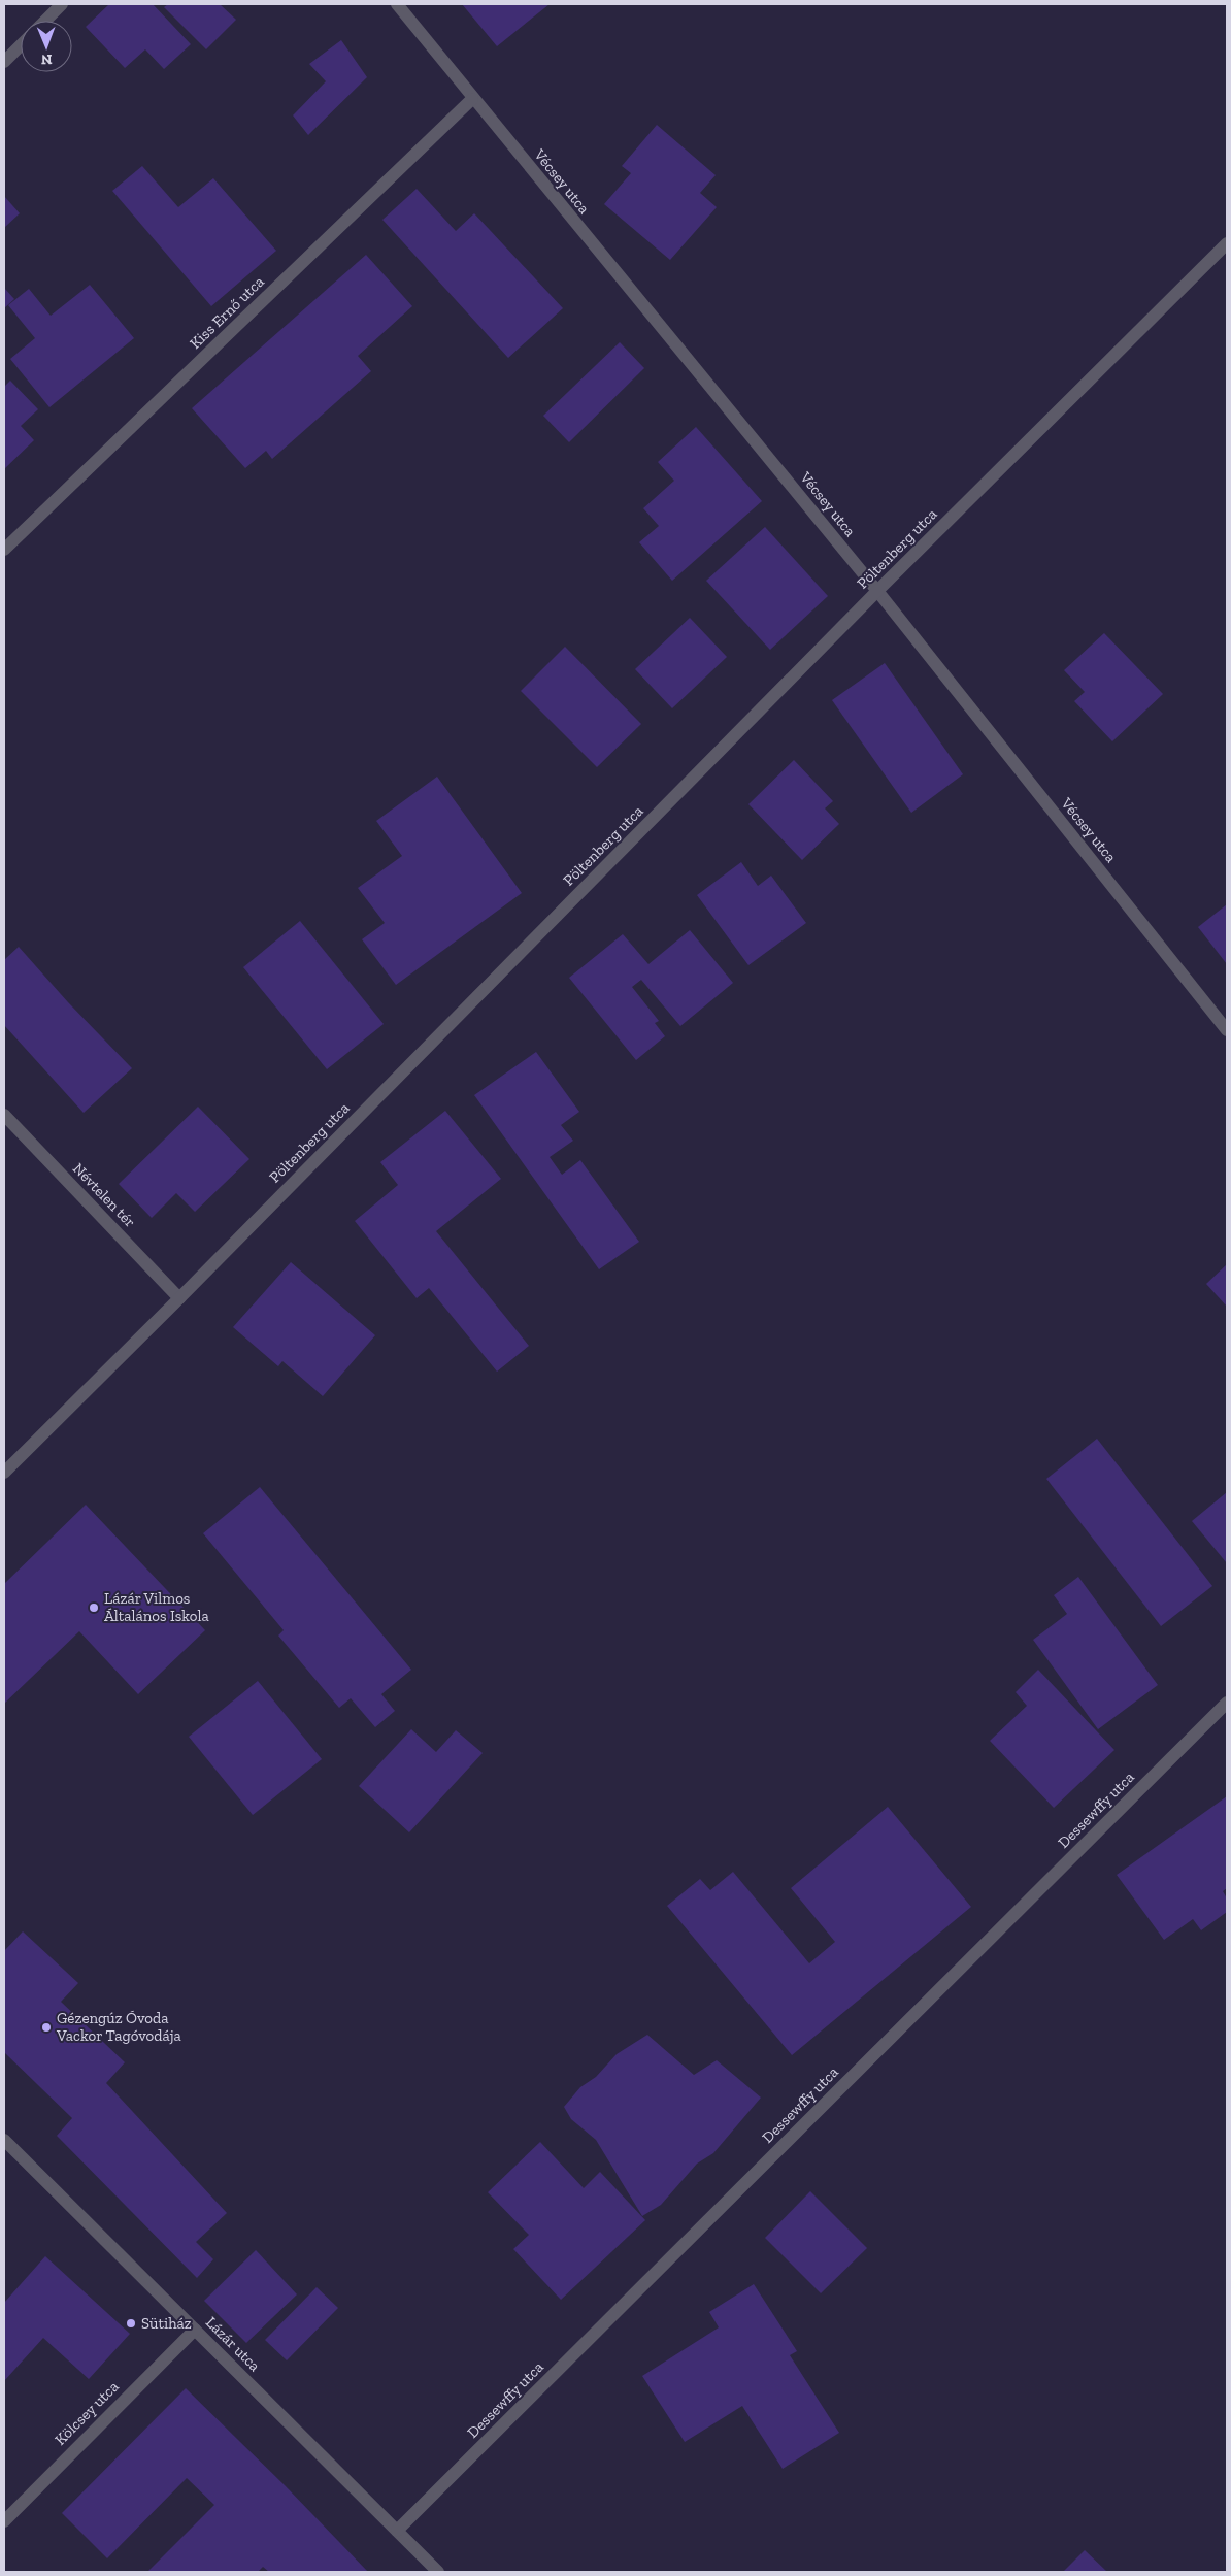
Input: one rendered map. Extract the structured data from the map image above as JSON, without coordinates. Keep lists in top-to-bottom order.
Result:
{
  "streets": {
    "street": [
      "Vécsey utca",
      "Kiss Ernő utca",
      "Pöltenberg utca",
      "Névtelen tér",
      "Dessewffy utca",
      "Lázár utca",
      "Kölcsey utca"
    ]
  },
  "crossings": [
    ["Vécsey utca", "Kiss Ernő utca"],
    ["Vécsey utca", "Pöltenberg utca"],
    ["Pöltenberg utca", "Névtelen tér"],
    ["Dessewffy utca", "Lázár utca"],
    ["Lázár utca", "Kölcsey utca"]
  ],
  "places": ["Lázár Vilmos Általános Iskola", "Gézengúz Óvoda Vackor Tagóvodája", "Sütiház"],
  "north": "bottom"
}
